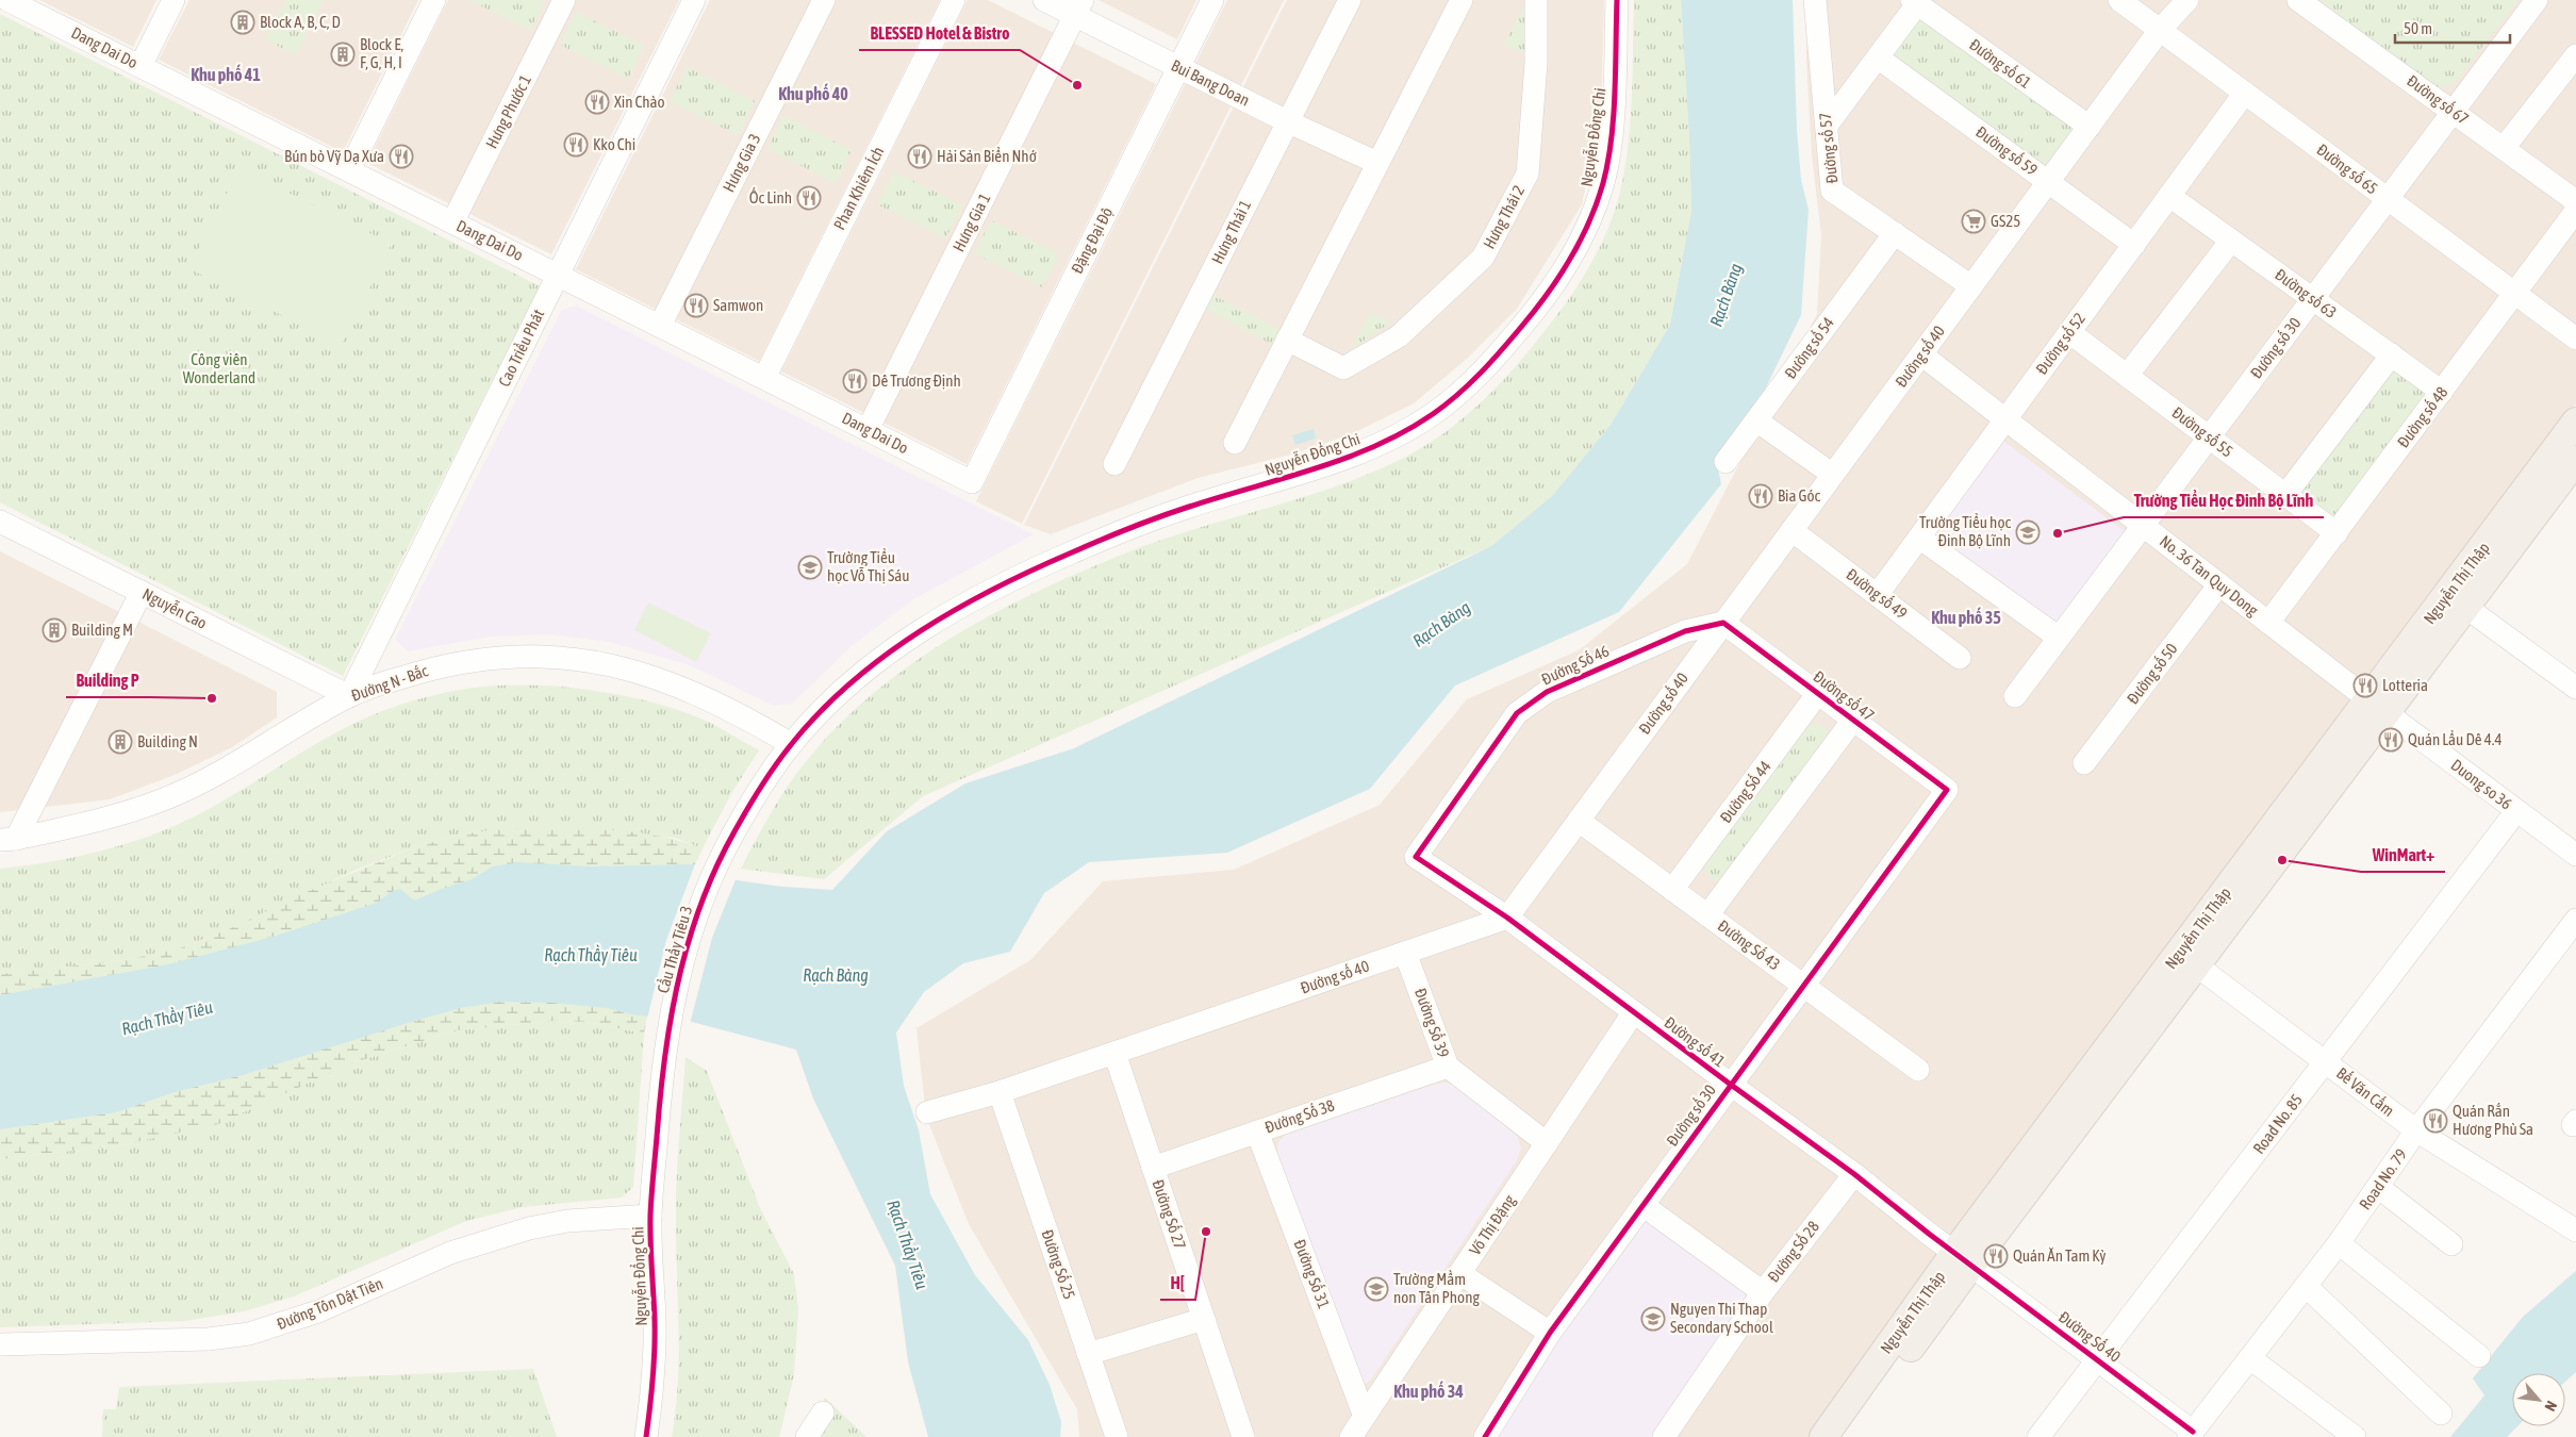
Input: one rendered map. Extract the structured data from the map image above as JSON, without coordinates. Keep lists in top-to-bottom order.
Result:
{
  "streets": {
    "main road": ["Nguyễn Thị Thập"],
    "street": [
      "Dang Dai Do",
      "Đường số 61",
      "Bui Bang Doan",
      "Đường số 67",
      "Hưng Phước 1",
      "Nguyễn Đổng Chi",
      "Đường số 57",
      "Đường số 59",
      "Hưng Gia 3",
      "Đường số 65",
      "Phan Khiêm Ích",
      "Hưng Thái 2",
      "Hưng Gia 1",
      "Hưng Thái 1",
      "Đường số 63",
      "Đường số 52",
      "Cao Triều Phát",
      "Đường số 54",
      "Đường số 30",
      "Đường số 40",
      "Đường số 48",
      "Đường số 55",
      "No. 36 Tan Quy Dong",
      "Đường số 49",
      "Nguyễn Cao",
      "Đường Số 46",
      "Đường số 50",
      "Đường N - Bắc",
      "Đường số 47",
      "Duong so 36",
      "Đường Số 44",
      "Đường Số 43",
      "Cầu Thầy Tiêu 3",
      "Đường Số 39",
      "Đường số 41",
      "Bế Văn Cấm",
      "Đường Số 38",
      "Road No. 85",
      "Road No. 79",
      "Đường Số 27",
      "Võ Thị Đặng",
      "Đường Số 28",
      "Đường Số 25",
      "Đường Số 31",
      "Đường Tôn Dật Tiên",
      "Đường Số 40"
    ]
  },
  "crossings": [
    ["Dang Dai Do", "Bui Bang Doan"],
    ["Dang Dai Do", "Hưng Phước 1"],
    ["Dang Dai Do", "Hưng Gia 3"],
    ["Dang Dai Do", "Phan Khiêm Ích"],
    ["Dang Dai Do", "Hưng Gia 1"],
    ["Dang Dai Do", "Cao Triều Phát"],
    ["Đường số 61", "Đường số 40"],
    ["Bui Bang Doan", "Hưng Gia 1"],
    ["Bui Bang Doan", "Hưng Thái 1"],
    ["Đường số 67", "Đường số 30"],
    ["Nguyễn Đổng Chi", "Đường N - Bắc"],
    ["Nguyễn Đổng Chi", "Cầu Thầy Tiêu 3"],
    ["Nguyễn Đổng Chi", "Đường Tôn Dật Tiên"],
    ["Đường số 57", "Đường số 54"],
    ["Đường số 57", "Đường số 40"],
    ["Đường số 59", "Đường số 52"],
    ["Đường số 59", "Đường số 40"],
    ["Đường số 65", "Đường số 52"],
    ["Đường số 65", "Đường số 30"],
    ["Đường số 65", "Đường số 40"],
    ["Đường số 65", "Đường số 48"],
    ["Đường số 63", "Đường số 52"],
    ["Đường số 63", "Đường số 30"],
    ["Đường số 63", "Đường số 48"],
    ["Đường số 52", "Đường số 55"],
    ["Đường số 52", "No. 36 Tan Quy Dong"],
    ["Đường số 52", "Đường số 49"],
    ["Cao Triều Phát", "Nguyễn Cao"],
    ["Cao Triều Phát", "Đường N - Bắc"],
    ["Đường số 30", "Đường số 55"],
    ["Đường số 30", "No. 36 Tan Quy Dong"],
    ["Đường số 30", "Đường số 47"],
    ["Đường số 30", "Đường Số 43"],
    ["Đường số 30", "Đường số 41"],
    ["Đường số 40", "No. 36 Tan Quy Dong"],
    ["Đường số 40", "Đường số 49"],
    ["Đường số 40", "Đường Số 46"],
    ["Đường số 40", "Đường số 47"],
    ["Đường số 40", "Đường Số 43"],
    ["Đường số 40", "Đường Số 39"],
    ["Đường số 40", "Đường số 41"],
    ["Đường số 40", "Đường Số 27"],
    ["Đường số 40", "Đường Số 25"],
    ["Đường số 48", "Đường số 55"],
    ["Đường số 48", "No. 36 Tan Quy Dong"],
    ["No. 36 Tan Quy Dong", "Nguyễn Thị Thập"],
    ["No. 36 Tan Quy Dong", "Đường số 50"],
    ["No. 36 Tan Quy Dong", "Duong so 36"],
    ["Nguyễn Thị Thập", "Duong so 36"],
    ["Nguyễn Thị Thập", "Đường số 41"],
    ["Nguyễn Thị Thập", "Bế Văn Cấm"],
    ["Nguyễn Thị Thập", "Đường Số 40"],
    ["Nguyễn Cao", "Đường N - Bắc"],
    ["Đường Số 46", "Đường số 47"],
    ["Đường Số 46", "Đường số 41"],
    ["Đường số 47", "Đường Số 44"],
    ["Duong so 36", "Road No. 85"],
    ["Đường Số 44", "Đường Số 43"],
    ["Đường Số 39", "Đường Số 38"],
    ["Đường Số 39", "Võ Thị Đặng"],
    ["Đường số 41", "Võ Thị Đặng"],
    ["Đường số 41", "Đường Số 28"],
    ["Đường số 41", "Đường Số 40"],
    ["Bế Văn Cấm", "Road No. 85"],
    ["Bế Văn Cấm", "Road No. 79"],
    ["Đường Số 38", "Đường Số 27"],
    ["Đường Số 38", "Đường Số 31"],
    ["Road No. 85", "Đường Số 40"],
    ["Road No. 79", "Đường Số 40"],
    ["Võ Thị Đặng", "Đường Số 31"]
  ],
  "districts": [
    "Khu phố 41",
    "Khu phố 40",
    "Khu phố 35",
    "Khu phố 34"
  ],
  "water": ["Rạch Bàng", "Rạch Thầy Tiêu"],
  "parks": ["Công viên Wonderland"],
  "places": {
    "building": [
      "Block A, B, C, D",
      "Block E, F, G, H, I",
      "Building M",
      "Building N"
    ],
    "other": [
      "BLESSED Hotel & Bistro",
      "Trường Tiểu Học Đinh Bộ Lĩnh",
      "Building P",
      "WinMart+",
      "H["
    ],
    "restaurant": [
      "Xin Chào",
      "Kko Chi",
      "Bún bò Vỹ Dạ Xưa",
      "Hải Sản Biển Nhớ",
      "Ốc Linh",
      "Samwon",
      "Dê Trương Định",
      "Bia Góc",
      "Lotteria",
      "Quán Lẩu Dê 4.4",
      "Quán Rắn Hương Phù Sa",
      "Quán Ăn Tam Kỳ"
    ],
    "supermarket": ["GS25"],
    "school or university": [
      "Trường Tiểu học Đinh Bộ Lĩnh",
      "Trường Tiểu học Vỗ Thị Sáu",
      "Trường Mầm non Tân Phong",
      "Nguyen Thi Thap Secondary School"
    ]
  },
  "scale_bar": "50 m",
  "north": "bottom right"
}
